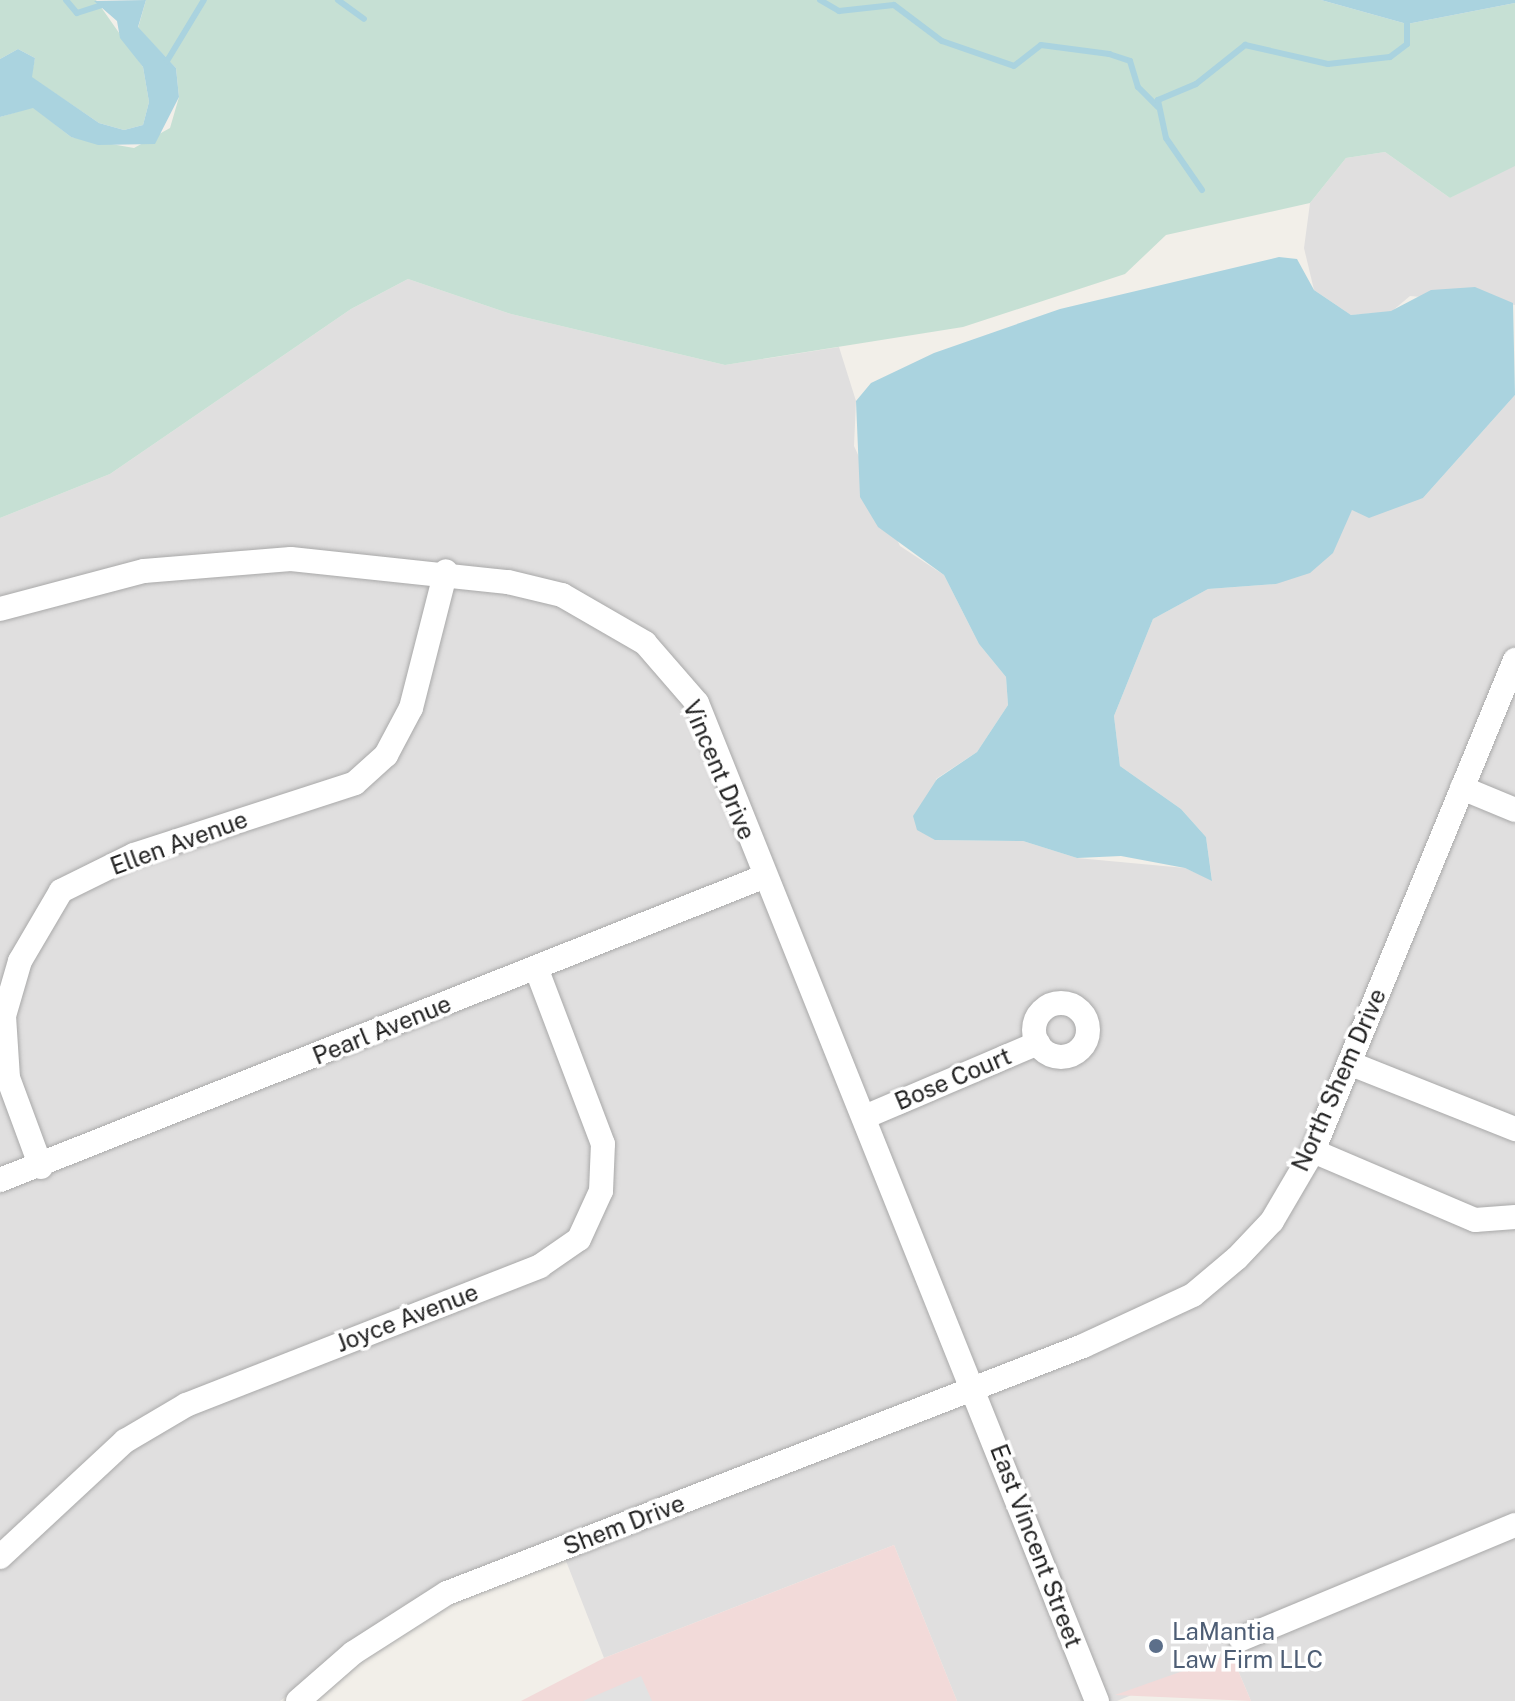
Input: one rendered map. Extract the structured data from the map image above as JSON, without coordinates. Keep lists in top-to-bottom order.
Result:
{
  "streets": {
    "street": [
      "Vincent Drive",
      "Ellen Avenue",
      "Pearl Avenue",
      "Bose Court",
      "North Shem Drive",
      "Joyce Avenue",
      "Shem Drive",
      "East Vincent Street"
    ]
  },
  "crossings": [
    ["Vincent Drive", "Ellen Avenue"],
    ["Vincent Drive", "Pearl Avenue"],
    ["Vincent Drive", "Bose Court"],
    ["Vincent Drive", "North Shem Drive"],
    ["Vincent Drive", "Shem Drive"],
    ["Vincent Drive", "East Vincent Street"],
    ["Ellen Avenue", "Pearl Avenue"],
    ["Pearl Avenue", "Joyce Avenue"],
    ["North Shem Drive", "Shem Drive"],
    ["North Shem Drive", "East Vincent Street"],
    ["Shem Drive", "East Vincent Street"]
  ],
  "places": ["LaMantia Law Firm LLC"]
}
